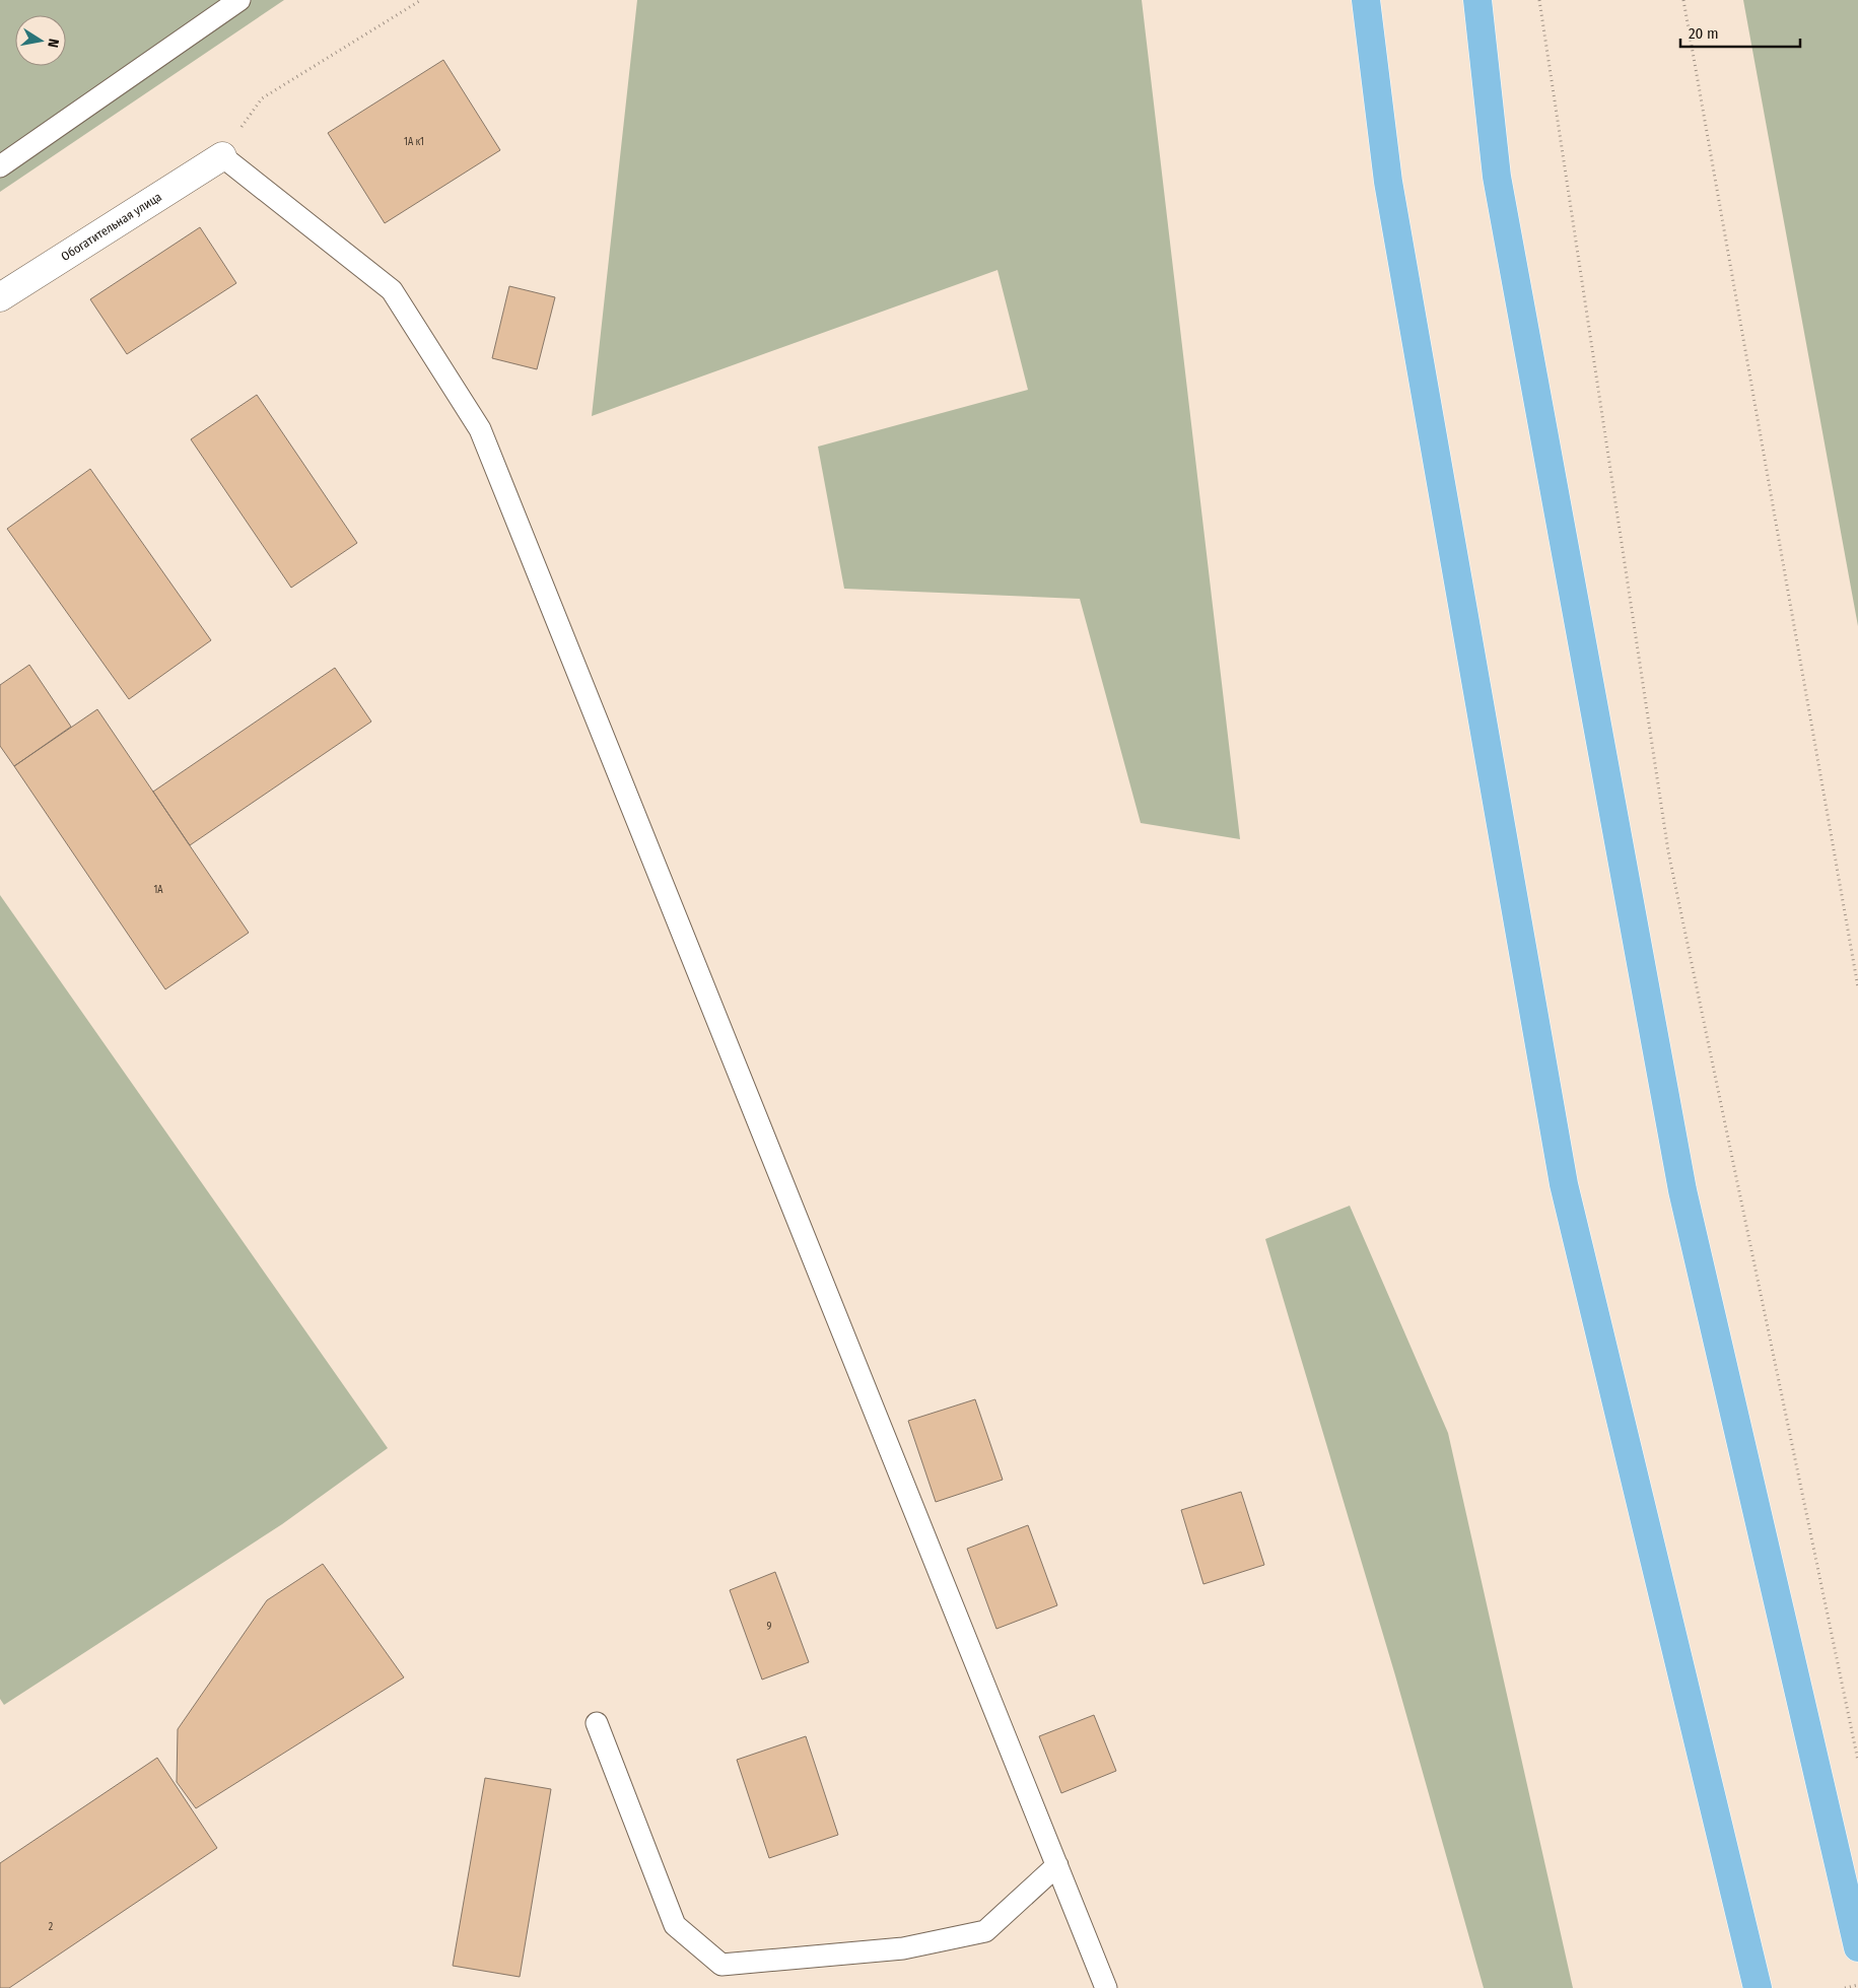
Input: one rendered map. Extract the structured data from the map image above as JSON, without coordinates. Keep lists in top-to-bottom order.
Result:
{
  "streets": {
    "street": ["Обогатительная улица"]
  },
  "house_numbers": [
    "1А к1",
    "1А",
    "9",
    "2"
  ],
  "scale_bar": "20 m",
  "north": "right"
}
